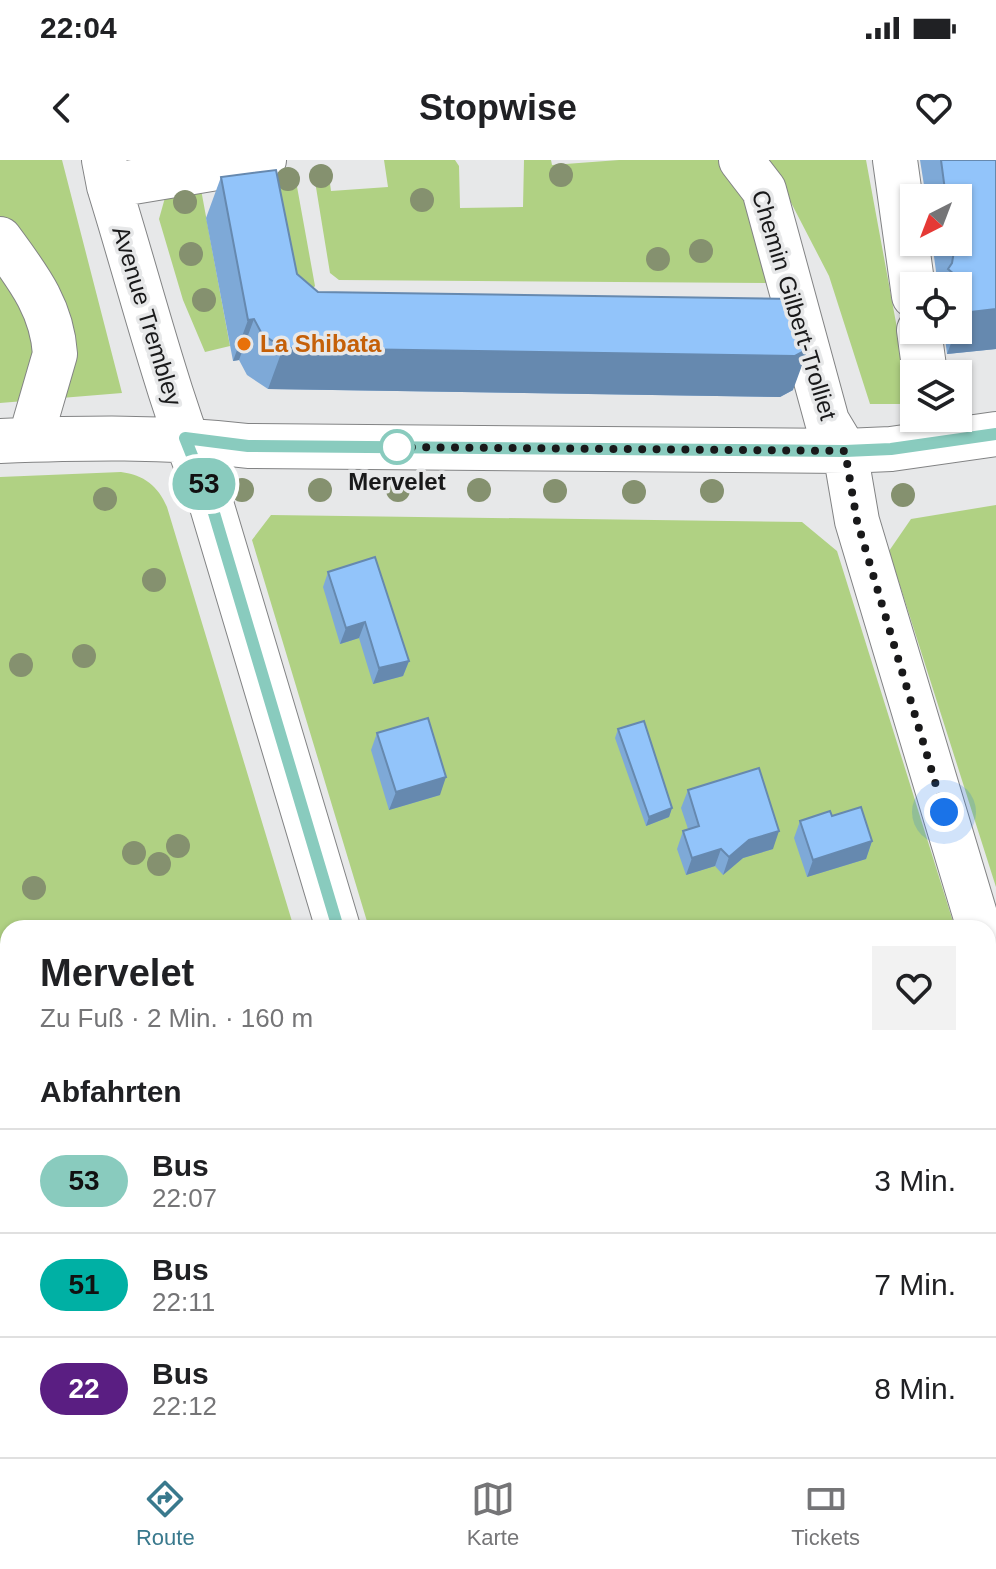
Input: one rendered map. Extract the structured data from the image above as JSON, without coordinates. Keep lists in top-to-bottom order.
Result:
{
  "streets": {
    "street": ["Chemin Gilbert-Trolliet", "Avenue Trembley"]
  },
  "places": ["La Shibata", "Mervelet"],
  "lines": ["bus line 53"],
  "north": "bottom left",
  "page": {
    "status": "22:04",
    "header": "Stopwise",
    "on_map": "53",
    "heading": [
      ["Mervelet", "Zu Fuß · 2 Min. · 160 m"],
      "Abfahrten"
    ],
    "list": [
      {
        "mark": "53",
        "name": "Bus",
        "note": "22:07",
        "value": "3 Min."
      },
      {
        "mark": "51",
        "name": "Bus",
        "note": "22:11",
        "value": "7 Min."
      },
      {
        "mark": "22",
        "name": "Bus",
        "note": "22:12",
        "value": "8 Min."
      }
    ],
    "tabs": ["Route", "Karte", "Tickets"]
  }
}
